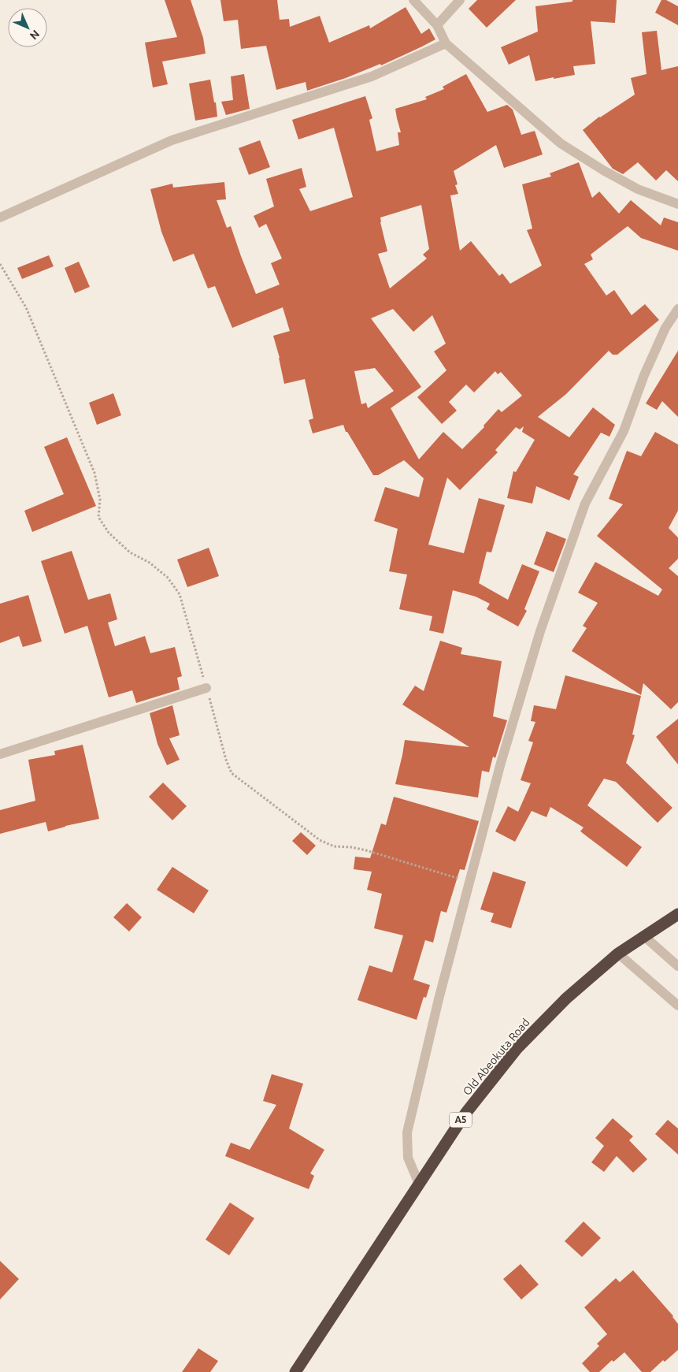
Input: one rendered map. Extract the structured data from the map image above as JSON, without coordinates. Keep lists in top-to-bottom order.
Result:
{
  "streets": {
    "highway": ["Old Abeokuta Road", "A5"]
  },
  "north": "bottom right"
}
